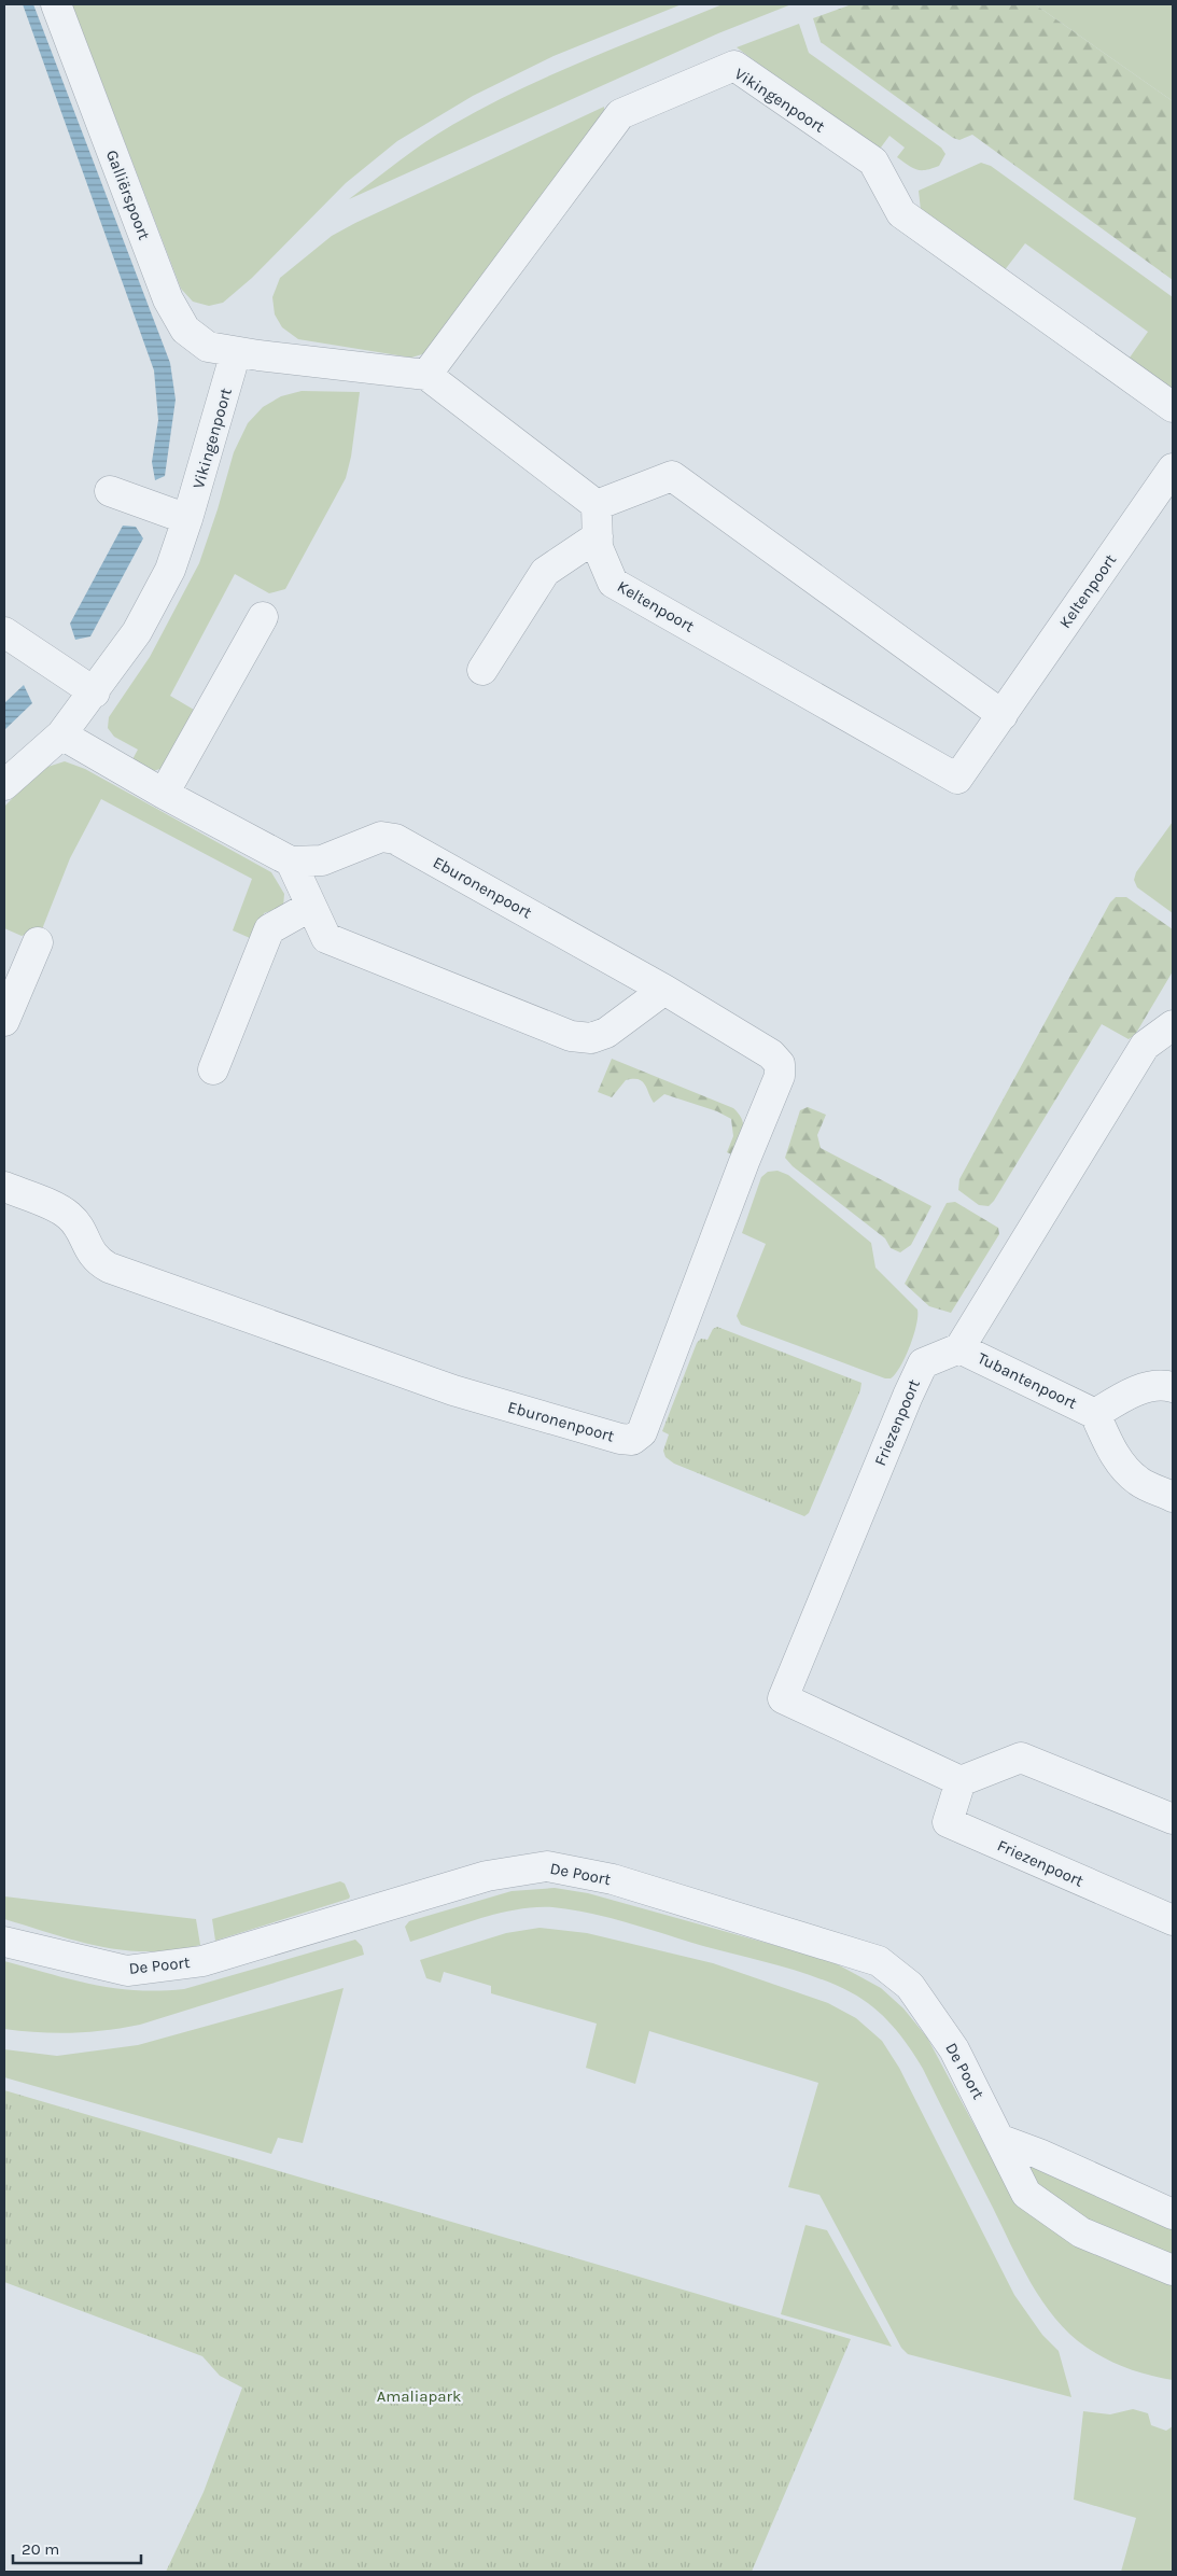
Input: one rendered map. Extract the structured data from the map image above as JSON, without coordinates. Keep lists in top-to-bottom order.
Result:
{
  "streets": {
    "street": [
      "Vikingenpoort",
      "Galliërspoort",
      "Keltenpoort",
      "Eburonenpoort",
      "Tubantenpoort",
      "Friezenpoort",
      "De Poort"
    ]
  },
  "crossings": [
    ["Vikingenpoort", "Galliërspoort"],
    ["Tubantenpoort", "Friezenpoort"]
  ],
  "parks": ["Amaliapark"],
  "scale_bar": "20 m"
}
